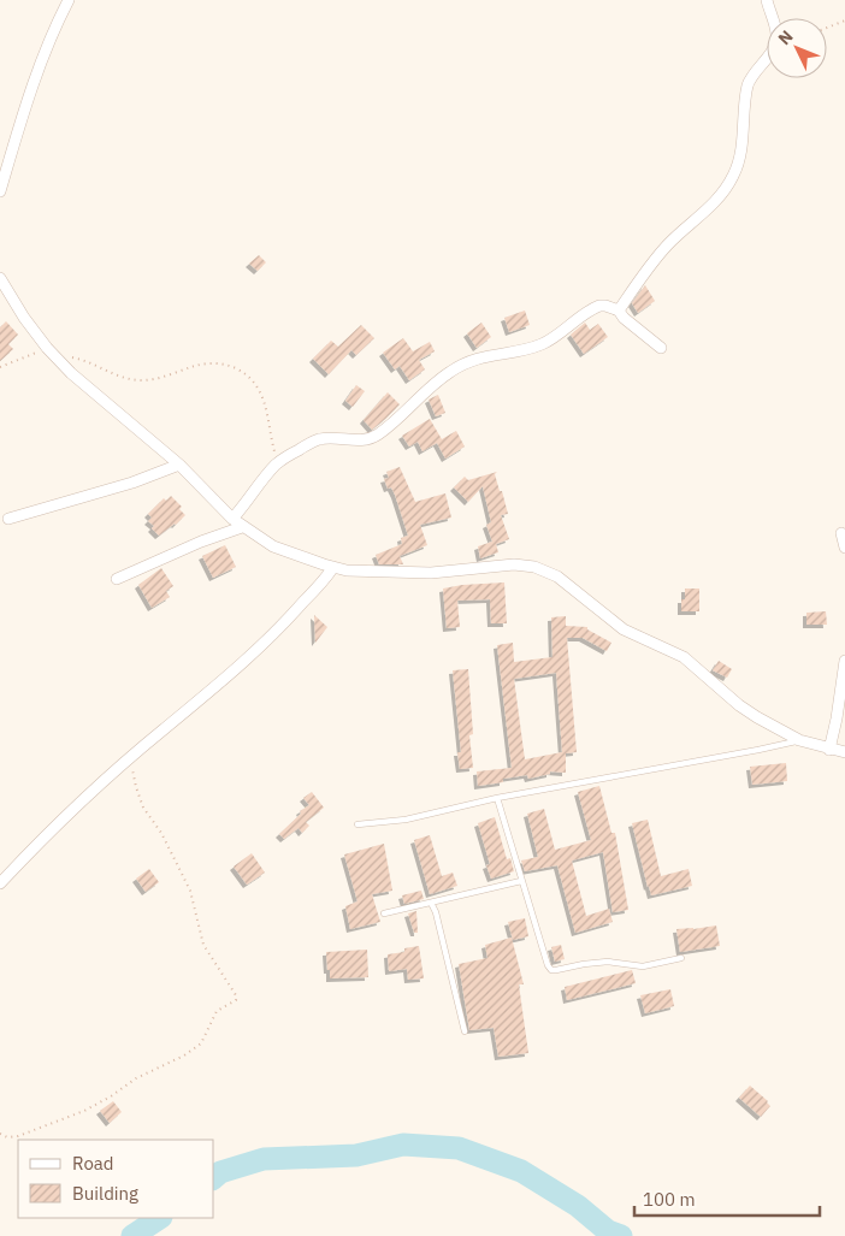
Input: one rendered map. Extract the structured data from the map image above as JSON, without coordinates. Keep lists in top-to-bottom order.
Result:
{
  "legend": ["Road", "Building"],
  "scale_bar": "100 m",
  "north": "top left"
}
